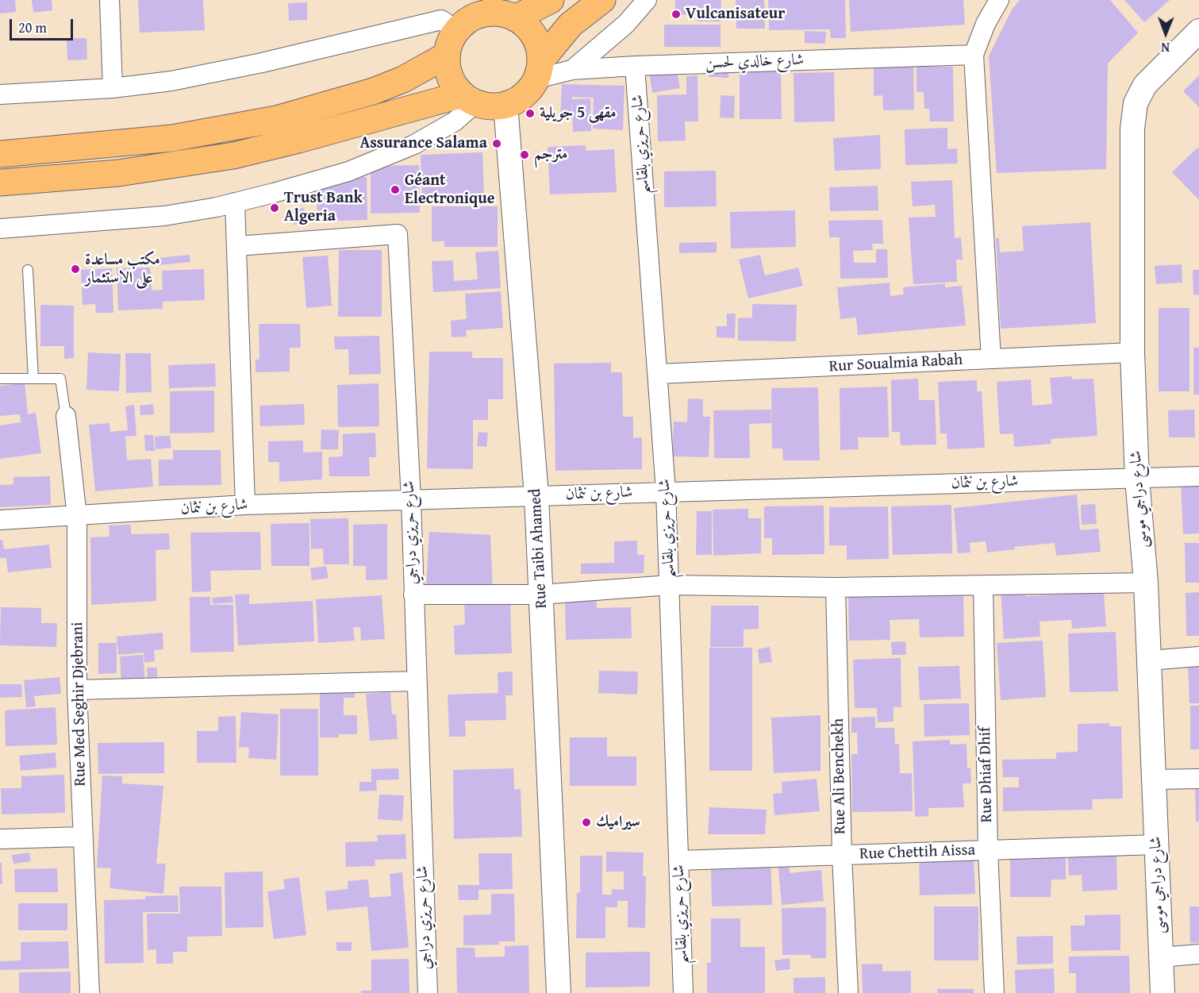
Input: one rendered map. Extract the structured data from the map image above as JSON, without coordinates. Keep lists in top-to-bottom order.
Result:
{
  "streets": {
    "street": [
      "شارع خالدي لحسن",
      "شارع حريزي بلقاسم",
      "Rur Soualmia Rabah",
      "شارع بن نثمان",
      "شارع دراجي موسى",
      "شارع حريزي دراجي",
      "Rue Taibi Ahamed",
      "Rue Med Seghir Djebrani",
      "Rue Dhiaf Dhif",
      "Rue Ali Benchekh",
      "Rue Chettih Aissa"
    ]
  },
  "crossings": [
    ["شارع خالدي لحسن", "شارع حريزي بلقاسم"],
    ["شارع خالدي لحسن", "Rue Taibi Ahamed"],
    ["شارع حريزي بلقاسم", "Rur Soualmia Rabah"],
    ["شارع حريزي بلقاسم", "شارع بن نثمان"],
    ["شارع حريزي بلقاسم", "Rue Chettih Aissa"],
    ["Rur Soualmia Rabah", "شارع دراجي موسى"],
    ["شارع بن نثمان", "شارع دراجي موسى"],
    ["شارع بن نثمان", "شارع حريزي دراجي"],
    ["شارع بن نثمان", "Rue Taibi Ahamed"],
    ["شارع بن نثمان", "Rue Med Seghir Djebrani"],
    ["شارع دراجي موسى", "Rue Chettih Aissa"],
    ["Rue Dhiaf Dhif", "Rue Chettih Aissa"],
    ["Rue Ali Benchekh", "Rue Chettih Aissa"]
  ],
  "places": [
    "Vulcanisateur",
    "مقهى 5 جويلية",
    "Assurance Salama",
    "مترجم",
    "Géant Electronique",
    "Trust Bank Algeria",
    "مكتب مساعدة على الاستثمار",
    "سيراميك"
  ],
  "scale_bar": "20 m",
  "north": "bottom"
}
